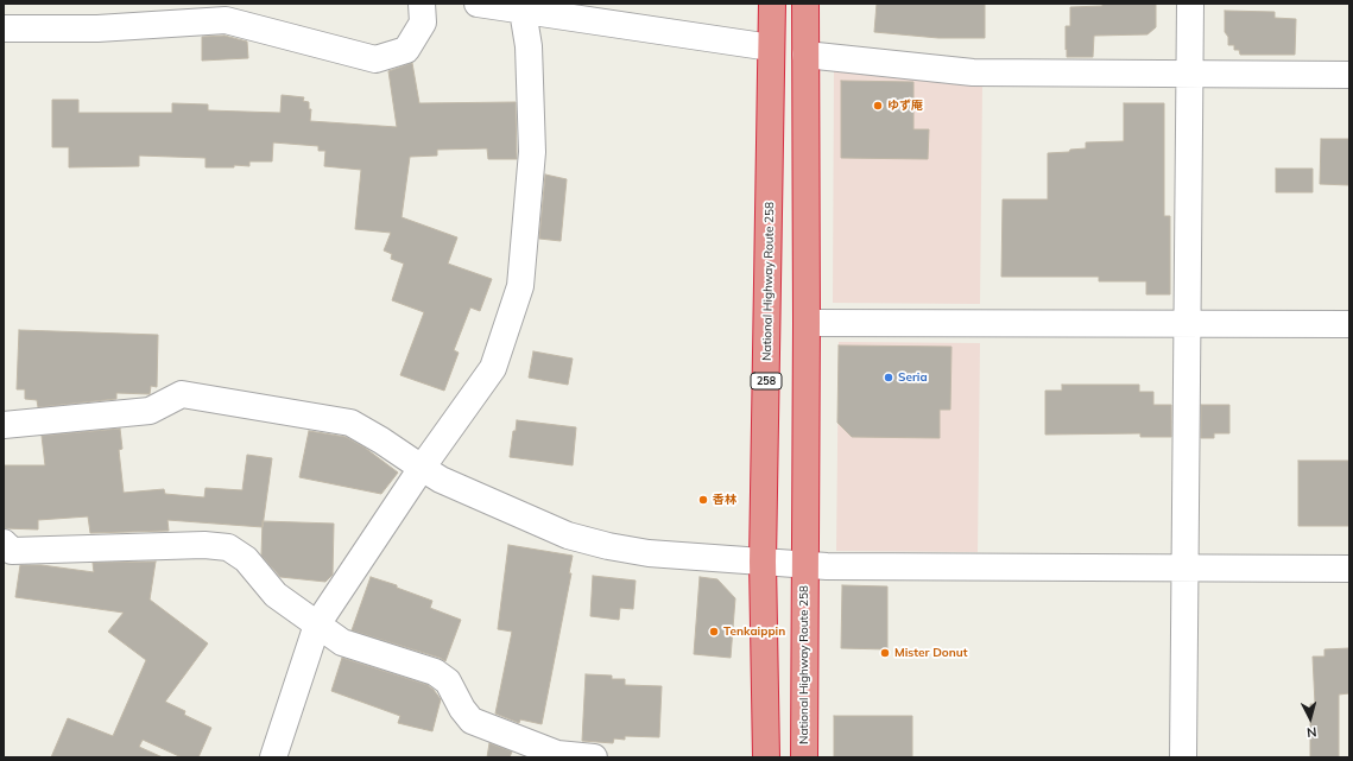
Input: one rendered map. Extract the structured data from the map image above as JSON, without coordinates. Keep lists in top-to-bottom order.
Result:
{
  "streets": {
    "highway": ["National Highway Route 258", "258"]
  },
  "places": [
    "ゆず庵",
    "Seria",
    "香林",
    "Tenkaippin",
    "Mister Donut"
  ],
  "north": "bottom"
}
